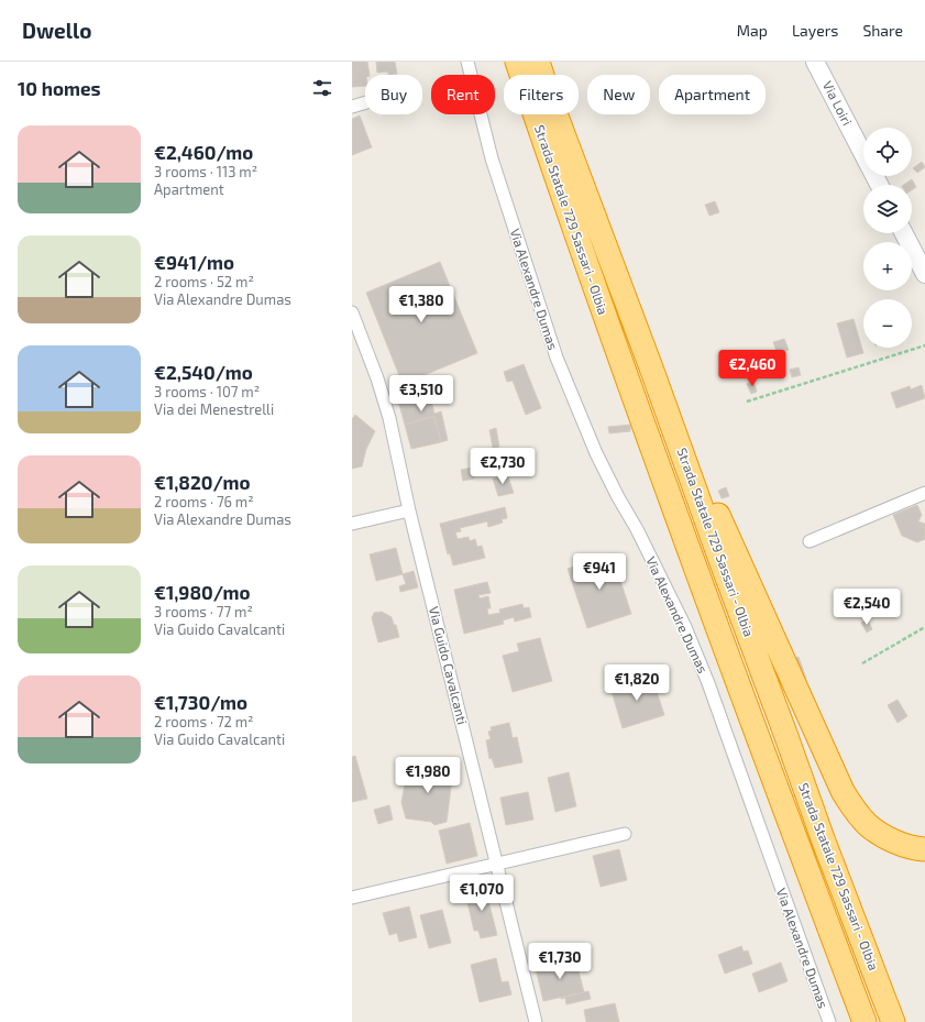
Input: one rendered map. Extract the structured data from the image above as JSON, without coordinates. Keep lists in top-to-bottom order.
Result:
{
  "streets": {
    "highway": ["Strada Statale 729 Sassari - Olbia"],
    "street": ["Via Loiri", "Via Alexandre Dumas", "Via Guido Cavalcanti"]
  },
  "page": {
    "header": "Dwello",
    "nav": ["Map", "Layers", "Share"],
    "heading": "10 homes",
    "chip": [
      "Buy",
      "Rent",
      "Filters",
      "New",
      "Apartment"
    ],
    "list": [
      {
        "name": "€2,460/mo",
        "note": "3 rooms · 113 m² · Apartment"
      },
      {
        "name": "€941/mo",
        "note": "2 rooms · 52 m² · Via Alexandre Dumas"
      },
      {
        "name": "€2,540/mo",
        "note": "3 rooms · 107 m² · Via dei Menestrelli"
      },
      {
        "name": "€1,820/mo",
        "note": "2 rooms · 76 m² · Via Alexandre Dumas"
      },
      {
        "name": "€1,980/mo",
        "note": "3 rooms · 77 m² · Via Guido Cavalcanti"
      },
      {
        "name": "€1,730/mo",
        "note": "2 rooms · 72 m² · Via Guido Cavalcanti"
      }
    ],
    "map_buttons": ["+", "−"],
    "price": [
      "€1,380",
      "€2,460",
      "€3,510",
      "€2,730",
      "€941",
      "€2,540",
      "€1,820",
      "€1,980",
      "€1,070",
      "€1,730"
    ]
  }
}
